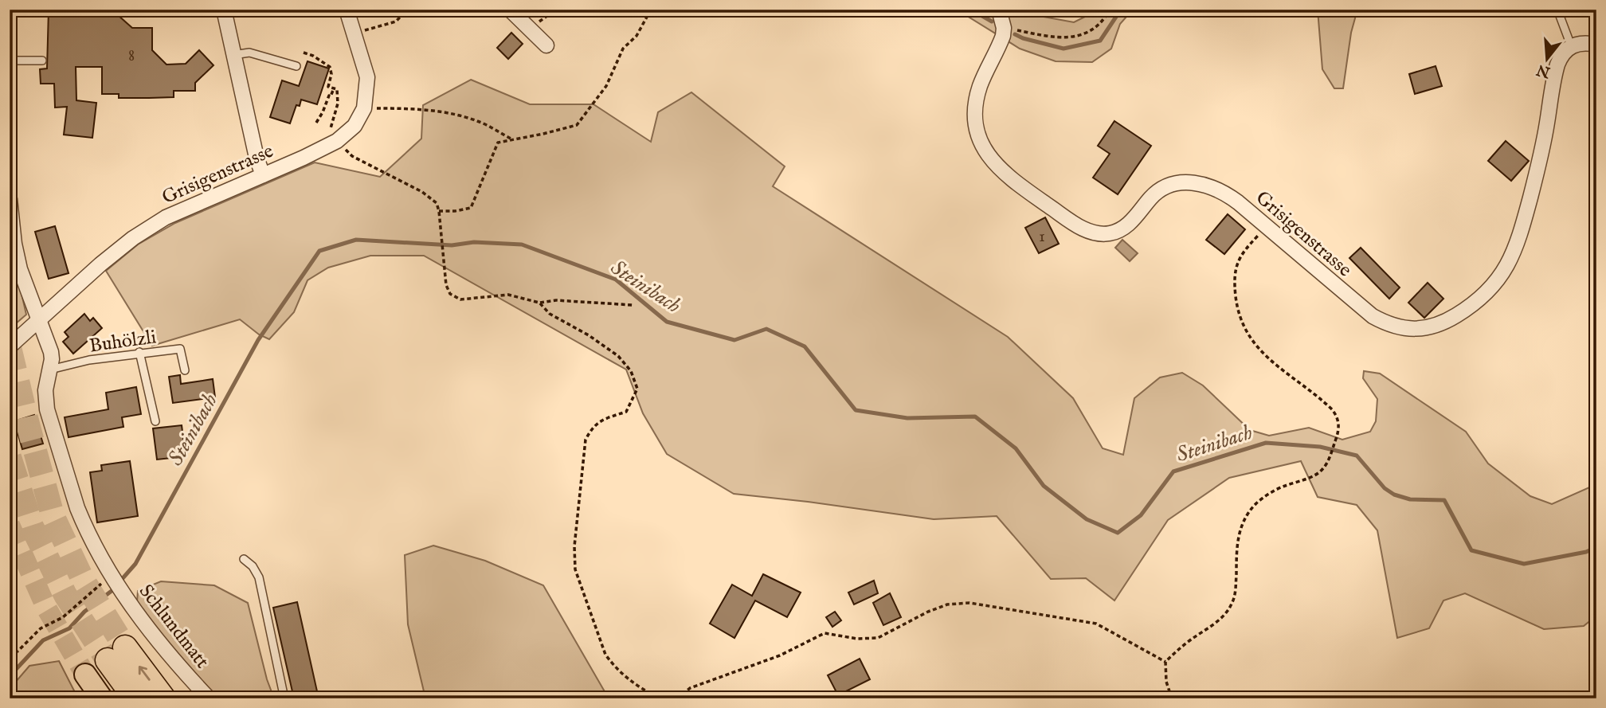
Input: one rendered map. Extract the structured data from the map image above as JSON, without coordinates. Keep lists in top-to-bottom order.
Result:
{
  "streets": {
    "street": ["Grisigenstrasse", "Schlundmatt"],
    "lane": ["Buhölzli"]
  },
  "crossings": [
    ["Grisigenstrasse", "Schlundmatt"],
    ["Buhölzli", "Schlundmatt"]
  ],
  "water": ["Steinibach"],
  "house_numbers": ["8", "1"],
  "north": "bottom"
}
